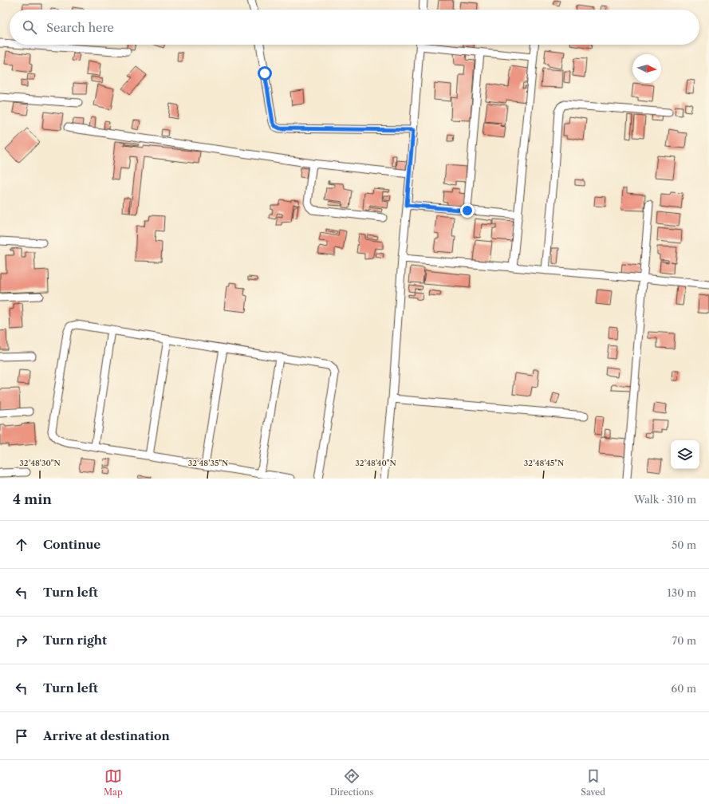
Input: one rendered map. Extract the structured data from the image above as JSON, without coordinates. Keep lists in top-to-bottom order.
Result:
{
  "north": "right",
  "page": {
    "search": "Search here",
    "heading": ["4 min", "Walk · 310 m"],
    "list": [
      ["Continue", "50 m"],
      ["Turn left", "130 m"],
      ["Turn right", "70 m"],
      ["Turn left", "60 m"],
      "Arrive at destination"
    ],
    "nav": ["Map", "Directions", "Saved"]
  },
  "coordinates": [
    "32°48'30\"N",
    "32°48'35\"N",
    "32°48'40\"N",
    "32°48'45\"N"
  ]
}
